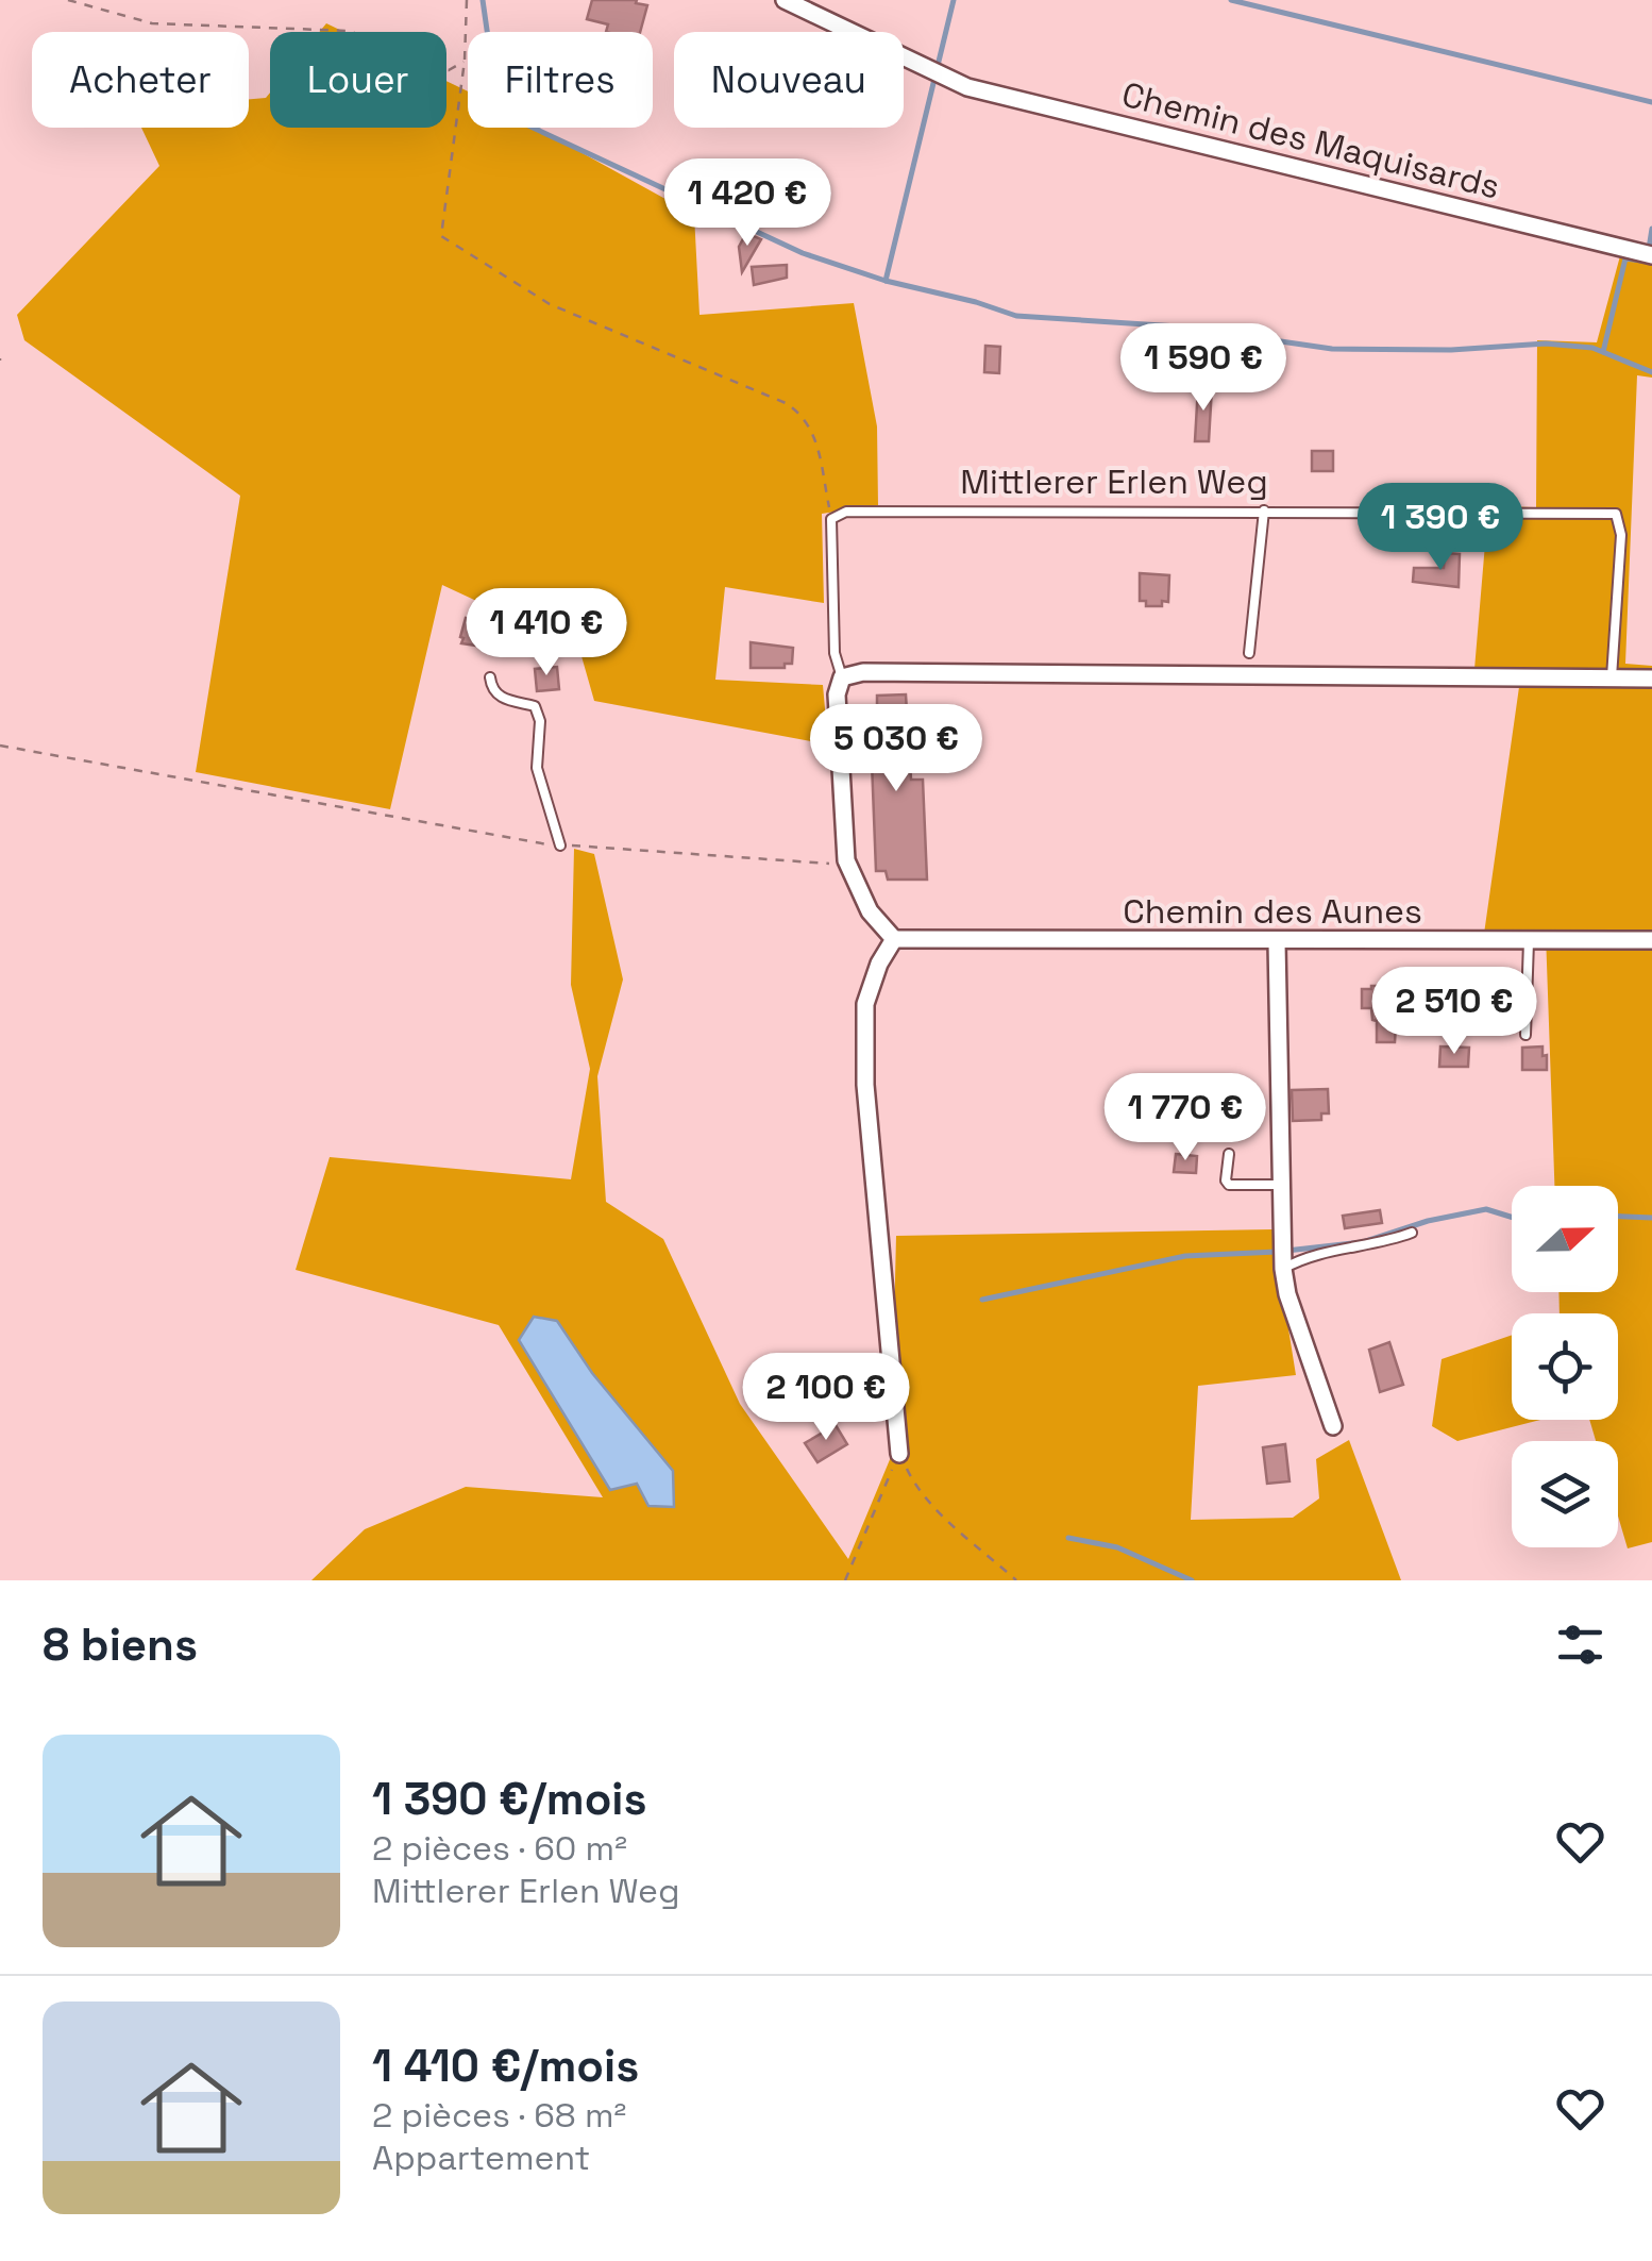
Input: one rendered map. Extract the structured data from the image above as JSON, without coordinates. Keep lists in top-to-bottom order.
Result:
{
  "streets": {
    "street": ["Chemin des Maquisards", "Chemin des Aunes"],
    "lane": ["Mittlerer Erlen Weg"]
  },
  "north": "right",
  "page": {
    "chip": [
      "Acheter",
      "Louer",
      "Filtres",
      "Nouveau"
    ],
    "price": [
      "1 420 €",
      "1 590 €",
      "1 390 €",
      "1 410 €",
      "5 030 €",
      "2 510 €",
      "1 770 €",
      "2 100 €"
    ],
    "heading": "8 biens",
    "list": [
      {
        "name": "1 390 €/mois",
        "note": "2 pièces · 60 m² · Mittlerer Erlen Weg"
      },
      {
        "name": "1 410 €/mois",
        "note": "2 pièces · 68 m² · Appartement"
      }
    ]
  }
}
